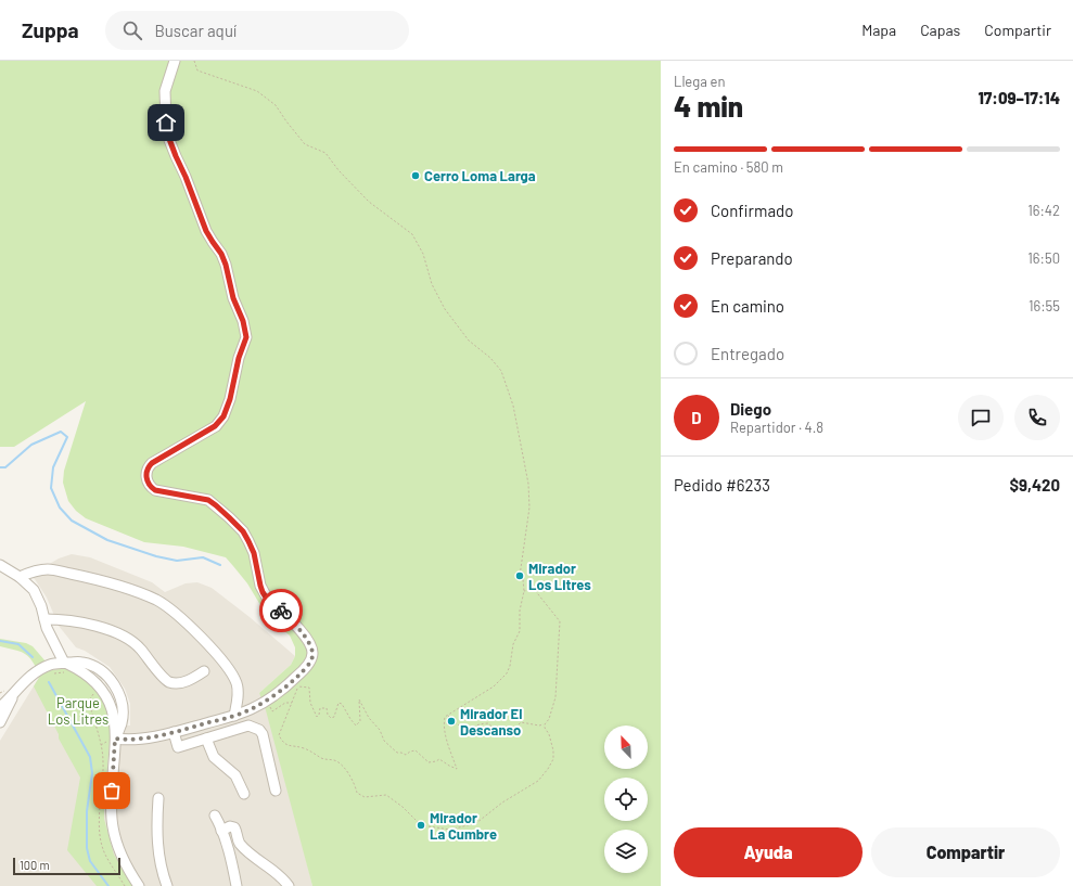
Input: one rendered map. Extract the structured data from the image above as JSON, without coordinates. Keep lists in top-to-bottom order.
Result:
{
  "parks": ["Parque Los Litres"],
  "places": [
    "Cerro Loma Larga",
    "Mirador Los Litres",
    "Mirador El Descanso",
    "Mirador La Cumbre"
  ],
  "scale_bar": "100 m",
  "north": "top left",
  "page": {
    "header": "Zuppa",
    "search": "Buscar aquí",
    "nav": ["Mapa", "Capas", "Compartir"],
    "heading": ["4 min", "Llega en", "17:09–17:14"],
    "panel": [
      "Diego",
      "Repartidor · 4.8",
      "Pedido #6233",
      "$9,420"
    ],
    "bar": "En camino · 580 m",
    "list": [
      ["Confirmado", "16:42"],
      ["Preparando", "16:50"],
      ["En camino", "16:55"],
      "Entregado"
    ],
    "round": "D",
    "buttons": ["Ayuda", "Compartir"],
    "scale": "100 m"
  }
}
